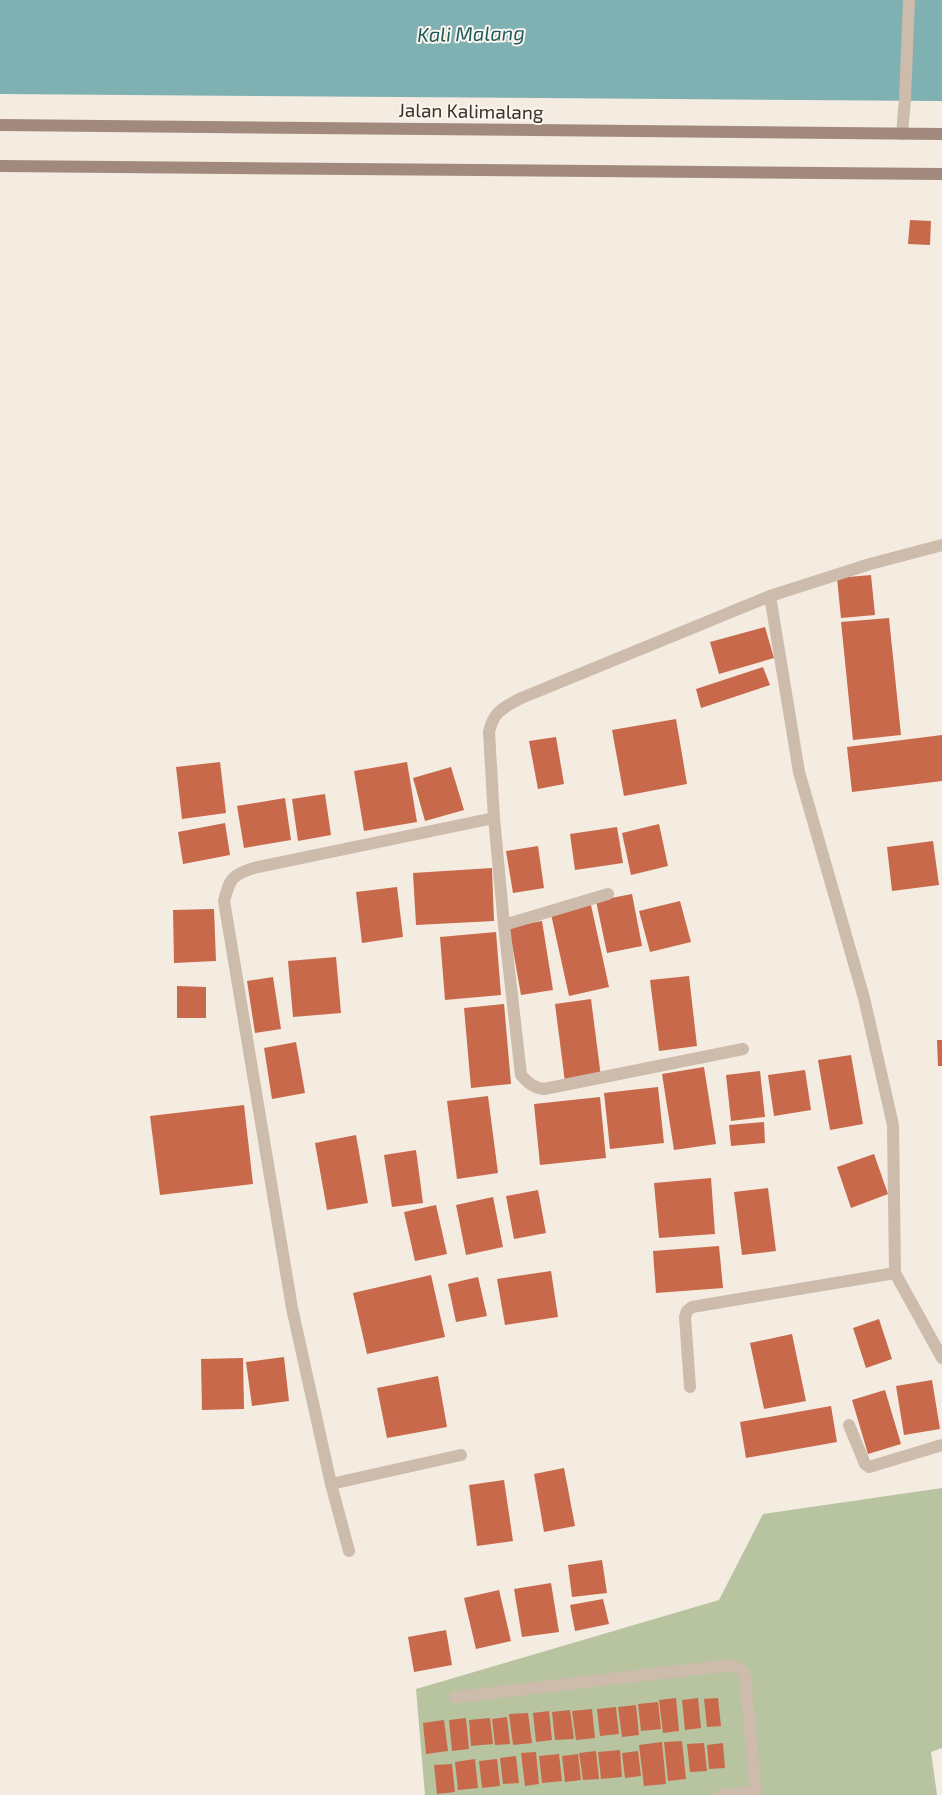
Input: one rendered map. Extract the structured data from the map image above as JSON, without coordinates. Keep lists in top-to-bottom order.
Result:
{
  "streets": {
    "main road": ["Jalan Kalimalang"]
  },
  "water": ["Kali Malang"]
}
